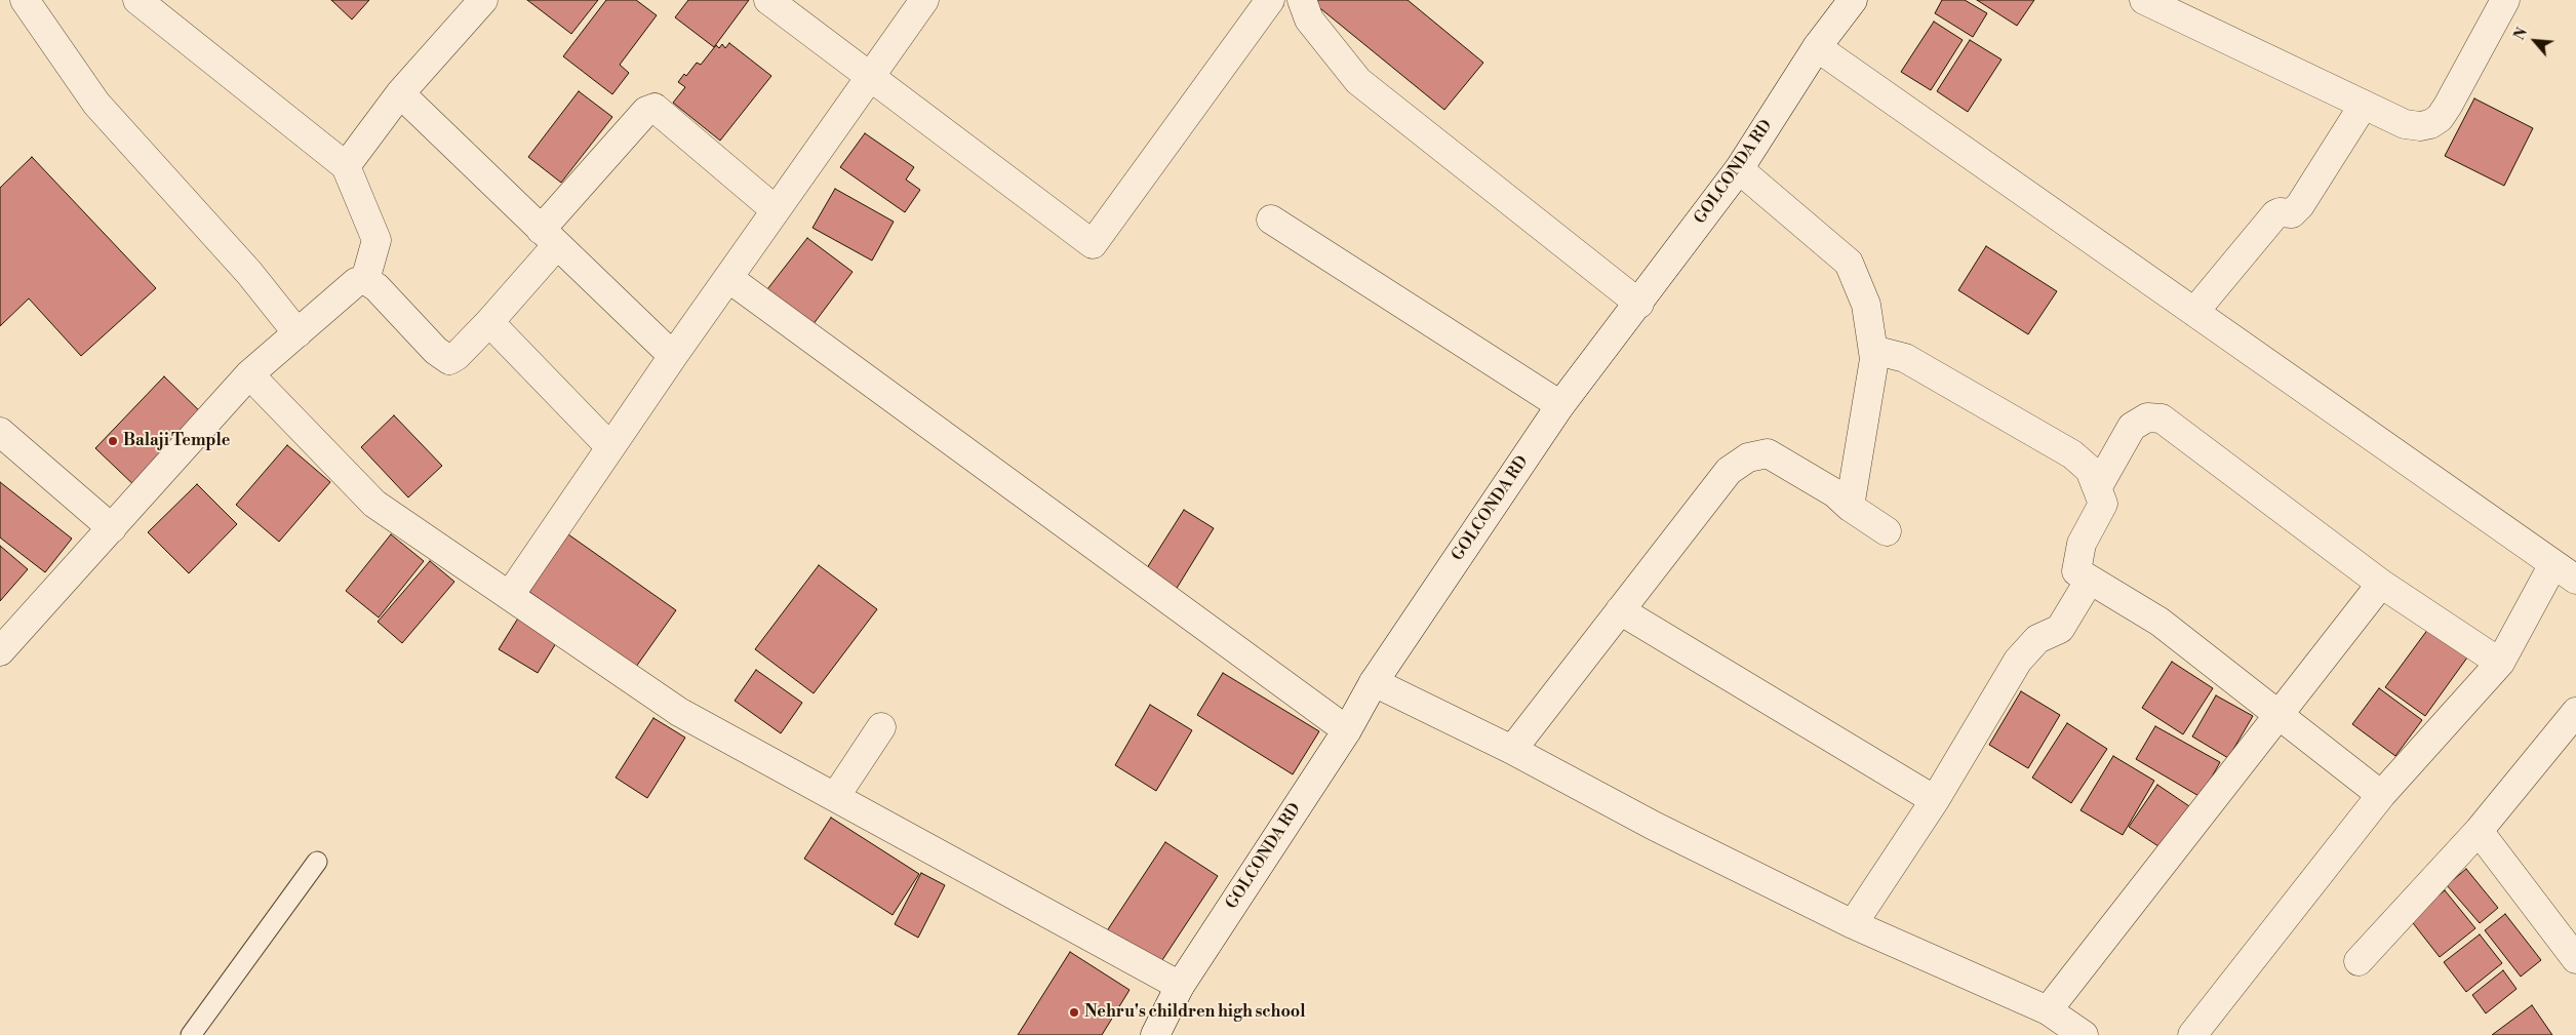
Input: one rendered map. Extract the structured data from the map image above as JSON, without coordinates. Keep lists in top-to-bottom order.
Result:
{
  "streets": {
    "street": ["GOLCONDA RD"]
  },
  "places": ["Balaji Temple", "Nehru's children high school"],
  "north": "top left"
}
